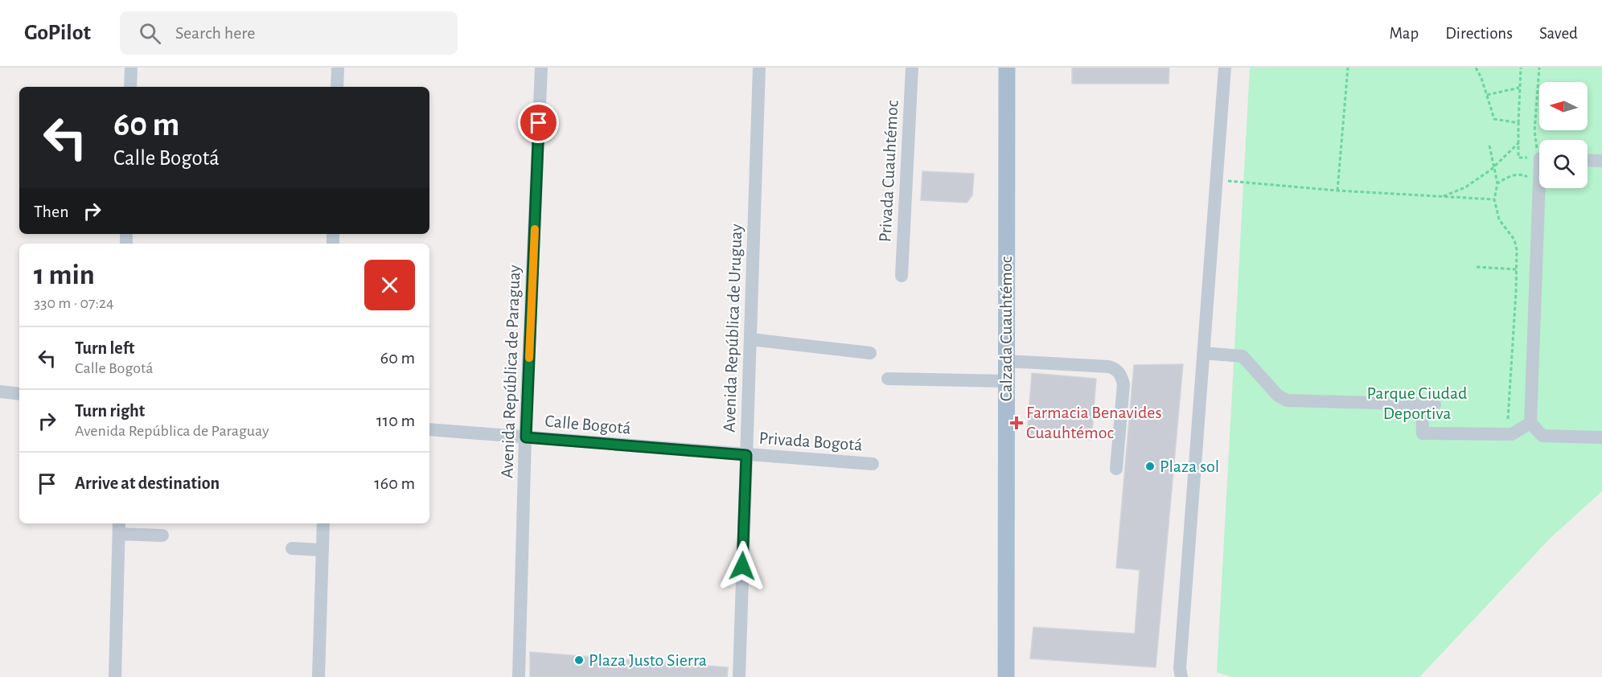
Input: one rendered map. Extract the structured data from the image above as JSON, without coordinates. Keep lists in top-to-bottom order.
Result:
{
  "streets": {
    "main road": ["Calzada Cuauhtémoc"],
    "street": [
      "Privada Cuauhtémoc",
      "Avenida República de Uruguay",
      "Avenida República de Paraguay",
      "Calle Bogotá",
      "Privada Bogotá"
    ]
  },
  "crossings": [
    ["Avenida República de Uruguay", "Calle Bogotá"],
    ["Avenida República de Uruguay", "Privada Bogotá"],
    ["Avenida República de Paraguay", "Calle Bogotá"],
    ["Calle Bogotá", "Privada Bogotá"]
  ],
  "parks": ["Parque Ciudad Deportiva"],
  "places": {
    "health": ["Farmacia Benavides Cuauhtémoc"],
    "other": ["Plaza sol", "Plaza Justo Sierra"]
  },
  "north": "left",
  "page": {
    "header": "GoPilot",
    "search": "Search here",
    "nav": ["Map", "Directions", "Saved"],
    "turn": ["60 m", "Calle Bogotá"],
    "then": "Then",
    "heading": ["1 min", "330 m · 07:24"],
    "list": [
      {
        "name": "Turn left",
        "note": "Calle Bogotá",
        "value": "60 m"
      },
      {
        "name": "Turn right",
        "note": "Avenida República de Paraguay",
        "value": "110 m"
      },
      {
        "name": "Arrive at destination",
        "value": "160 m"
      }
    ]
  }
}
